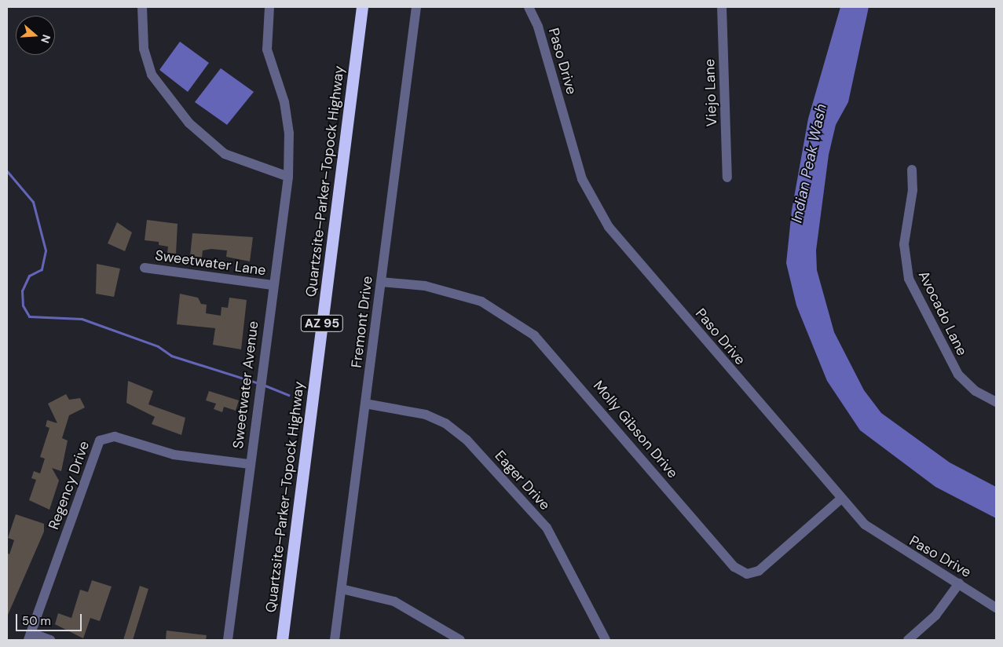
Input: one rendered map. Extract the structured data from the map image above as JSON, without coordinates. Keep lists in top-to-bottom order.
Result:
{
  "streets": {
    "highway": ["Quartzsite–Parker–Topock Highway", "AZ 95"],
    "street": [
      "Paso Drive",
      "Viejo Lane",
      "Sweetwater Lane",
      "Avocado Lane",
      "Fremont Drive",
      "Sweetwater Avenue",
      "Molly Gibson Drive",
      "Eager Drive",
      "Regency Drive"
    ]
  },
  "crossings": [
    ["Paso Drive", "Molly Gibson Drive"],
    ["Sweetwater Lane", "Sweetwater Avenue"],
    ["Fremont Drive", "Molly Gibson Drive"],
    ["Fremont Drive", "Eager Drive"],
    ["Sweetwater Avenue", "Regency Drive"]
  ],
  "water": ["Indian Peak Wash"],
  "scale_bar": "50 m",
  "north": "right"
}
